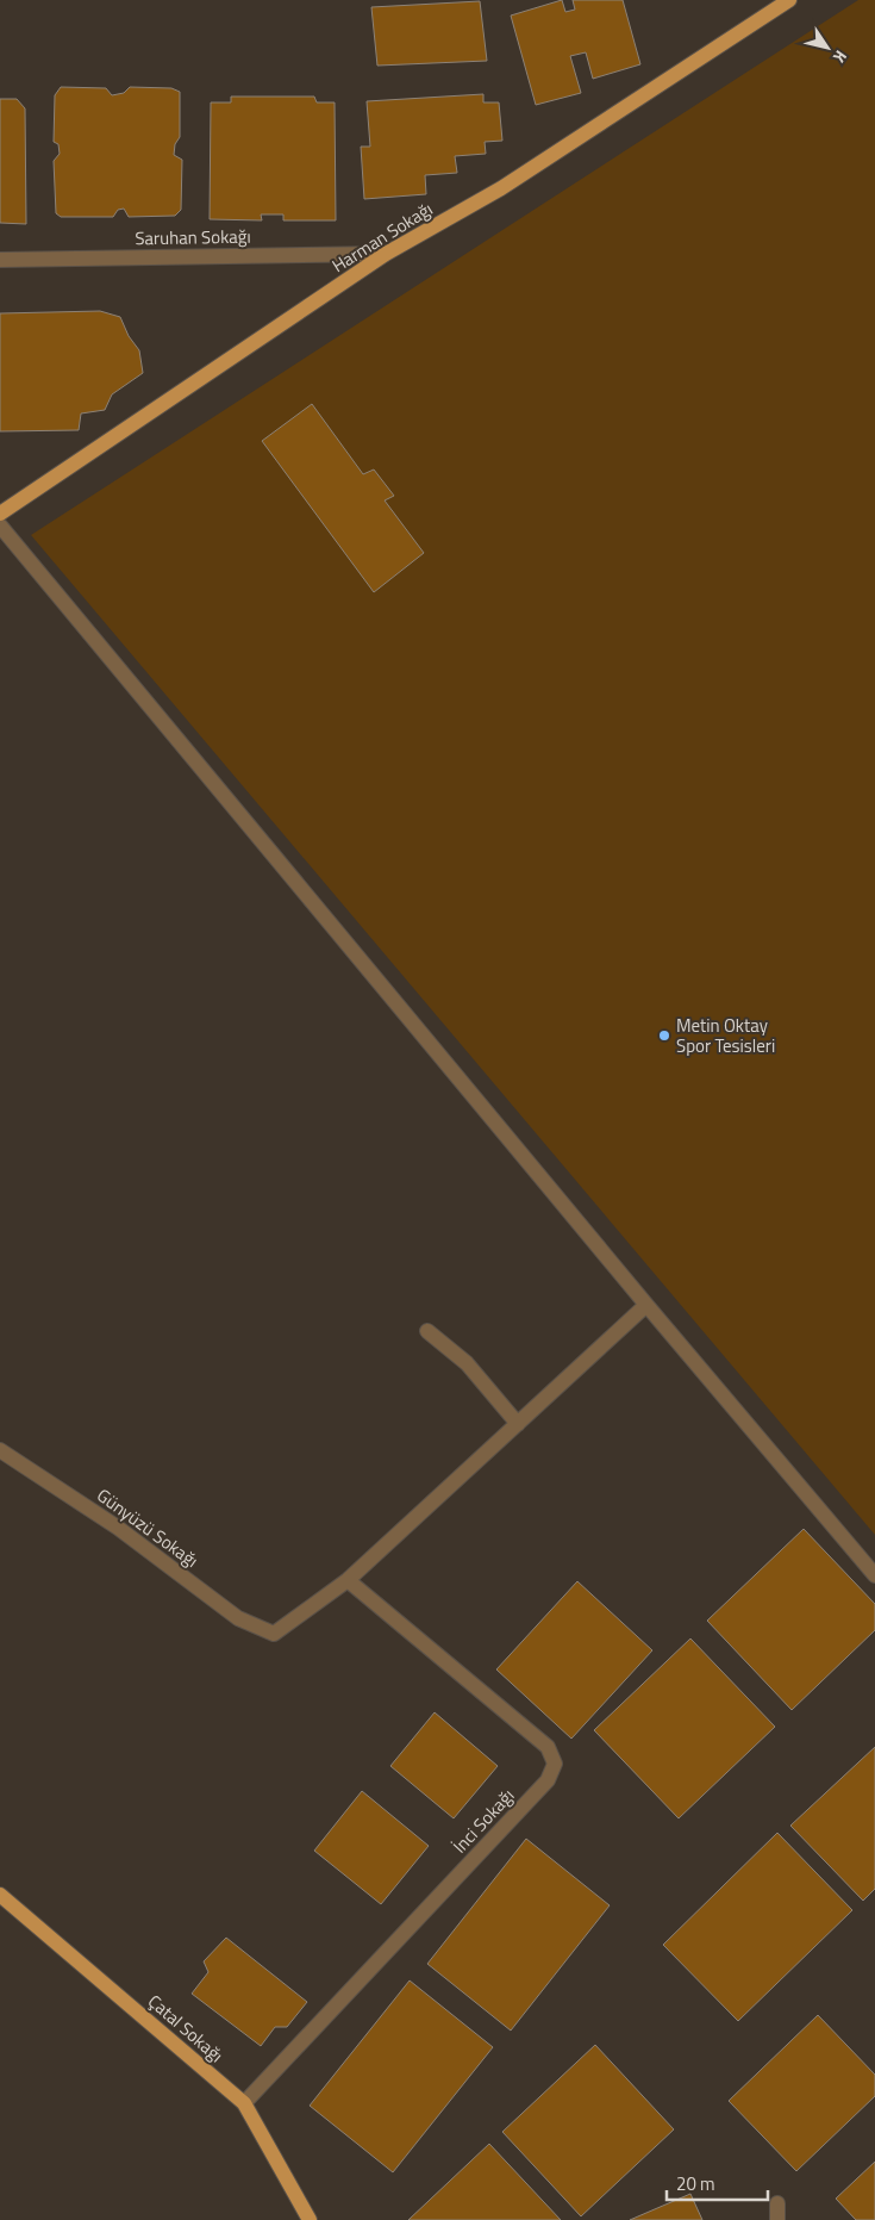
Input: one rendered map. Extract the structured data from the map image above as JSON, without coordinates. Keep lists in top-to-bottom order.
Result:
{
  "streets": {
    "main road": ["Harman Sokağı", "Çatal Sokağı"],
    "street": ["Saruhan Sokağı", "Günyüzü Sokağı", "İnci Sokağı"]
  },
  "crossings": [
    ["Saruhan Sokağı", "Harman Sokağı"],
    ["Günyüzü Sokağı", "İnci Sokağı"],
    ["İnci Sokağı", "Çatal Sokağı"]
  ],
  "places": ["Metin Oktay Spor Tesisleri"],
  "scale_bar": "20 m",
  "north": "bottom right"
}
